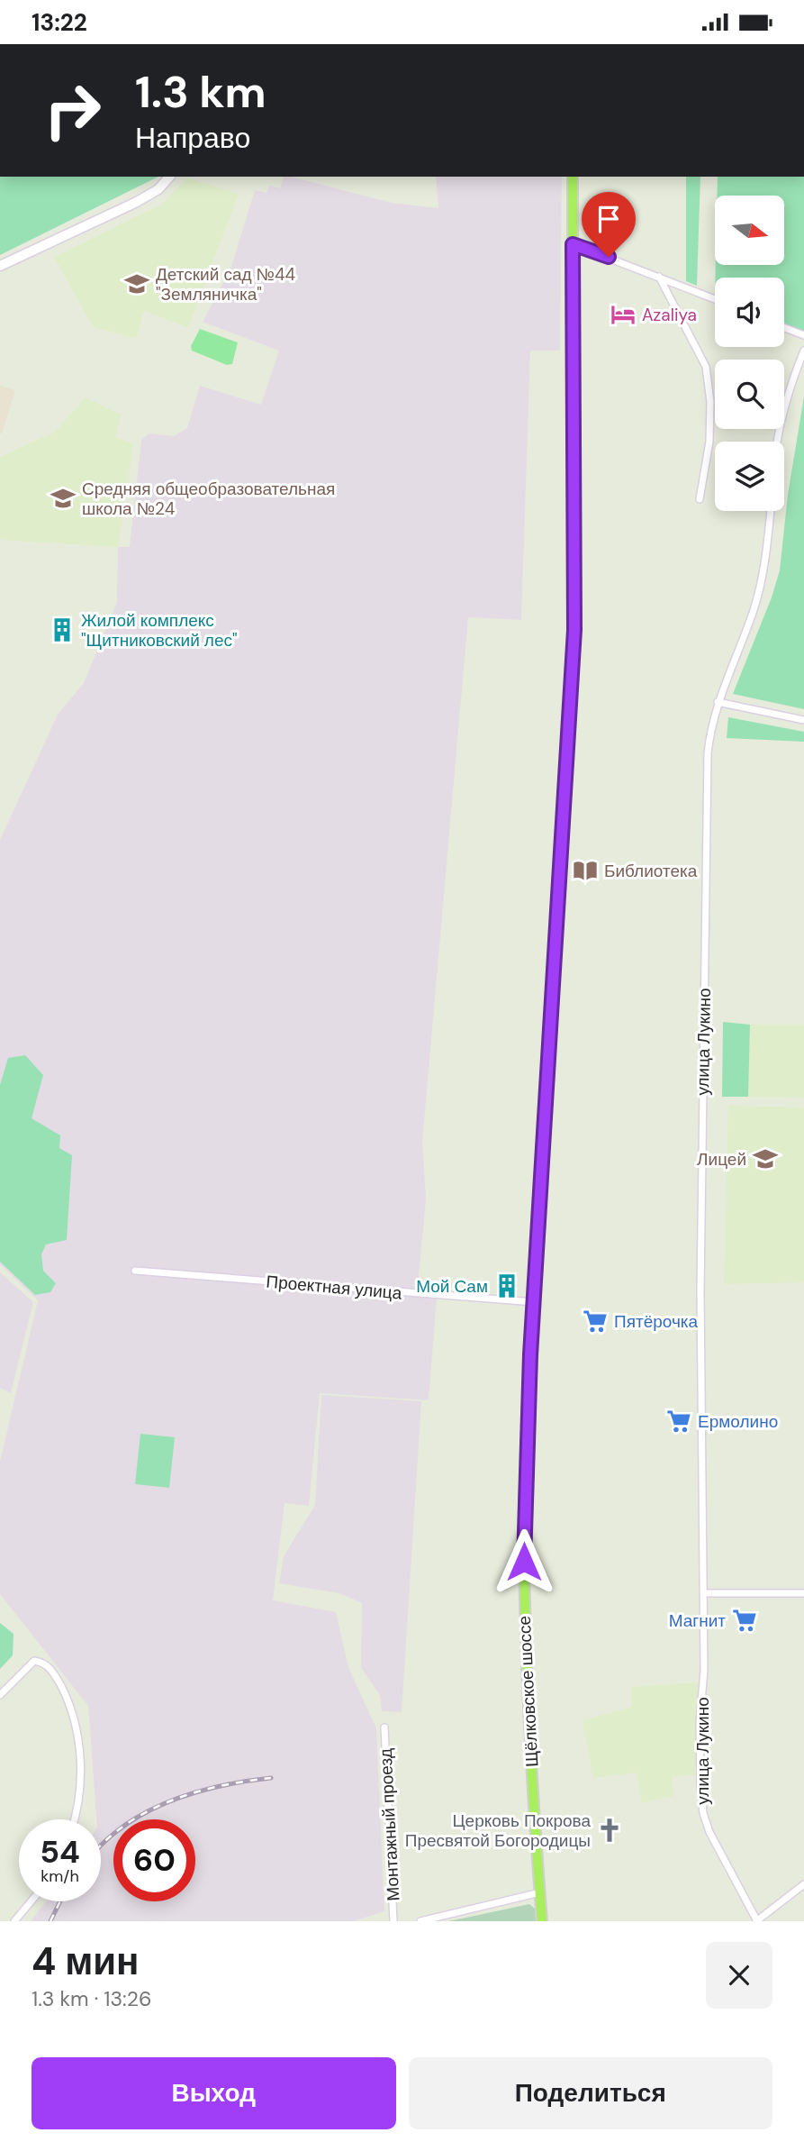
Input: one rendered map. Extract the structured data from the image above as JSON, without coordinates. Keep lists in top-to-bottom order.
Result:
{
  "streets": {
    "main road": ["Щёлковское шоссе"],
    "street": ["улица Лукино", "Проектная улица", "Монтажный проезд"]
  },
  "crossings": [
    ["Проектная улица", "Щёлковское шоссе"]
  ],
  "places": {
    "school or university": ["Детский сад №44 \"Земляничка\"", "Средняя общеобразовательная школа №24", "Лицей"],
    "hotel": ["Azaliya"],
    "building": ["Жилой комплекс \"Щитниковский лес\"", "Мой Сам"],
    "library": ["Библиотека"],
    "supermarket": ["Пятёрочка", "Ермолино", "Магнит"],
    "church": ["Церковь Покрова Пресвятой Богородицы"]
  },
  "north": "right",
  "page": {
    "status": "13:22",
    "turn": ["1.3 km", "Направо"],
    "speed": "54 km/h",
    "limit": "60",
    "heading": ["4 мин", "1.3 km · 13:26"],
    "buttons": ["Выход", "Поделиться"]
  }
}
